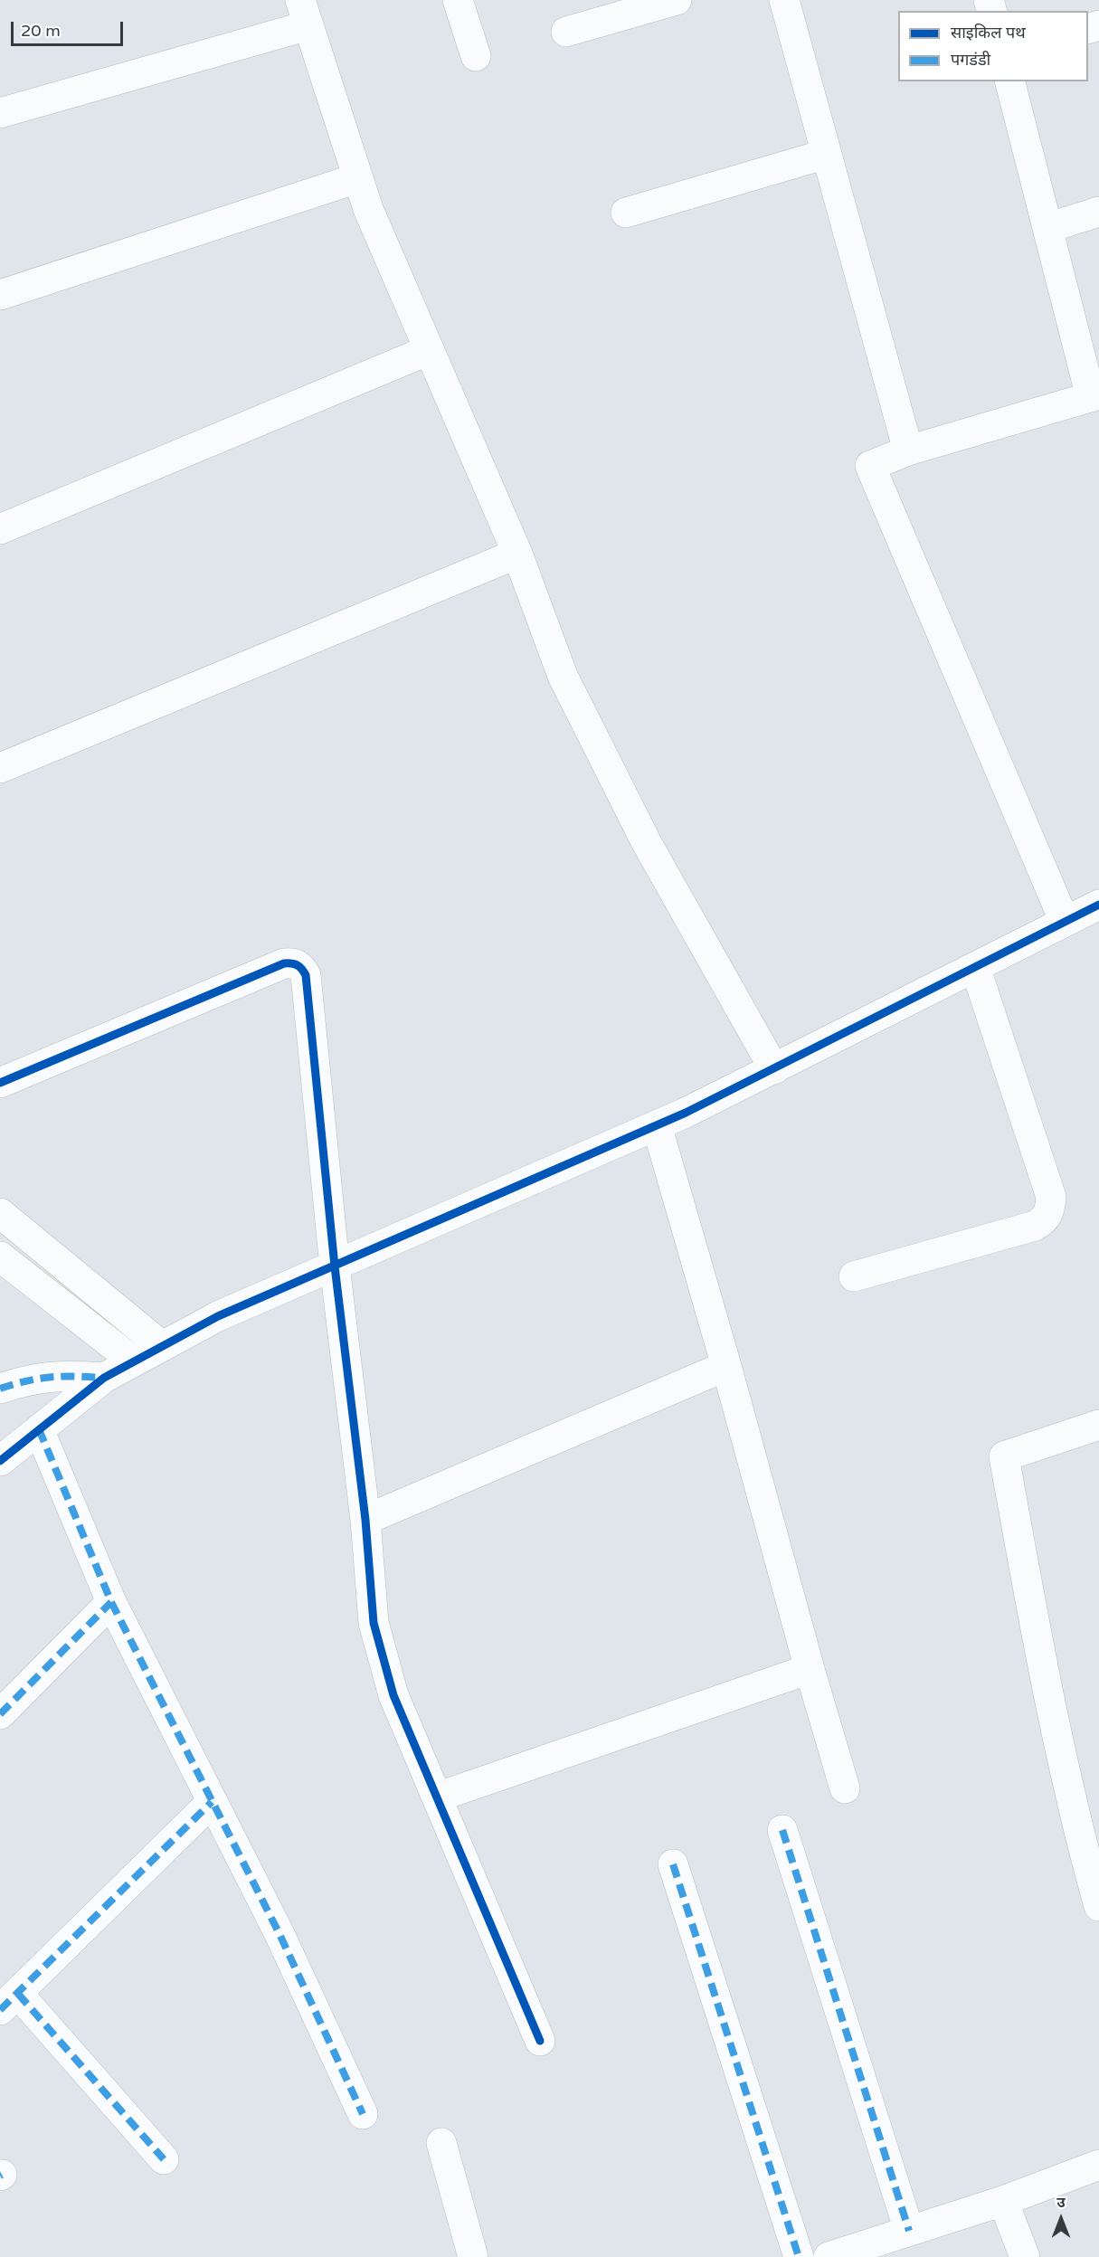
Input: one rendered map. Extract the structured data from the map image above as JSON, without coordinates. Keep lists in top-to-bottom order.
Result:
{
  "legend": ["साइकिल पथ", "पगडंडी"],
  "scale_bar": "20 m",
  "north": "top"
}
